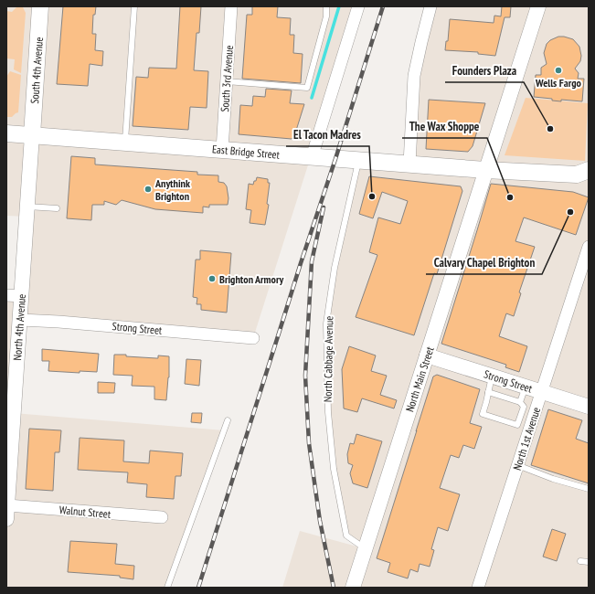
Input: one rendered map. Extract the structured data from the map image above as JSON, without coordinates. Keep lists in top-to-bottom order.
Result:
{
  "streets": {
    "main road": ["South 4th Avenue", "East Bridge Street"],
    "street": [
      "South 3rd Avenue",
      "North 4th Avenue",
      "Strong Street",
      "North Main Street",
      "North 1st Avenue",
      "Walnut Street"
    ],
    "lane": ["North Cabbage Avenue"]
  },
  "crossings": [
    ["South 4th Avenue", "East Bridge Street"],
    ["South 4th Avenue", "North 4th Avenue"],
    ["South 3rd Avenue", "East Bridge Street"],
    ["East Bridge Street", "North 4th Avenue"],
    ["East Bridge Street", "North Cabbage Avenue"],
    ["East Bridge Street", "North Main Street"],
    ["North 4th Avenue", "Strong Street"],
    ["North 4th Avenue", "Walnut Street"],
    ["Strong Street", "North Main Street"],
    ["Strong Street", "North 1st Avenue"],
    ["North Cabbage Avenue", "North Main Street"]
  ],
  "places": [
    "Wells Fargo",
    "Founders Plaza",
    "Anythink Brighton",
    "El Tacon Madres",
    "The Wax Shoppe",
    "Calvary Chapel Brighton",
    "Brighton Armory"
  ]
}
